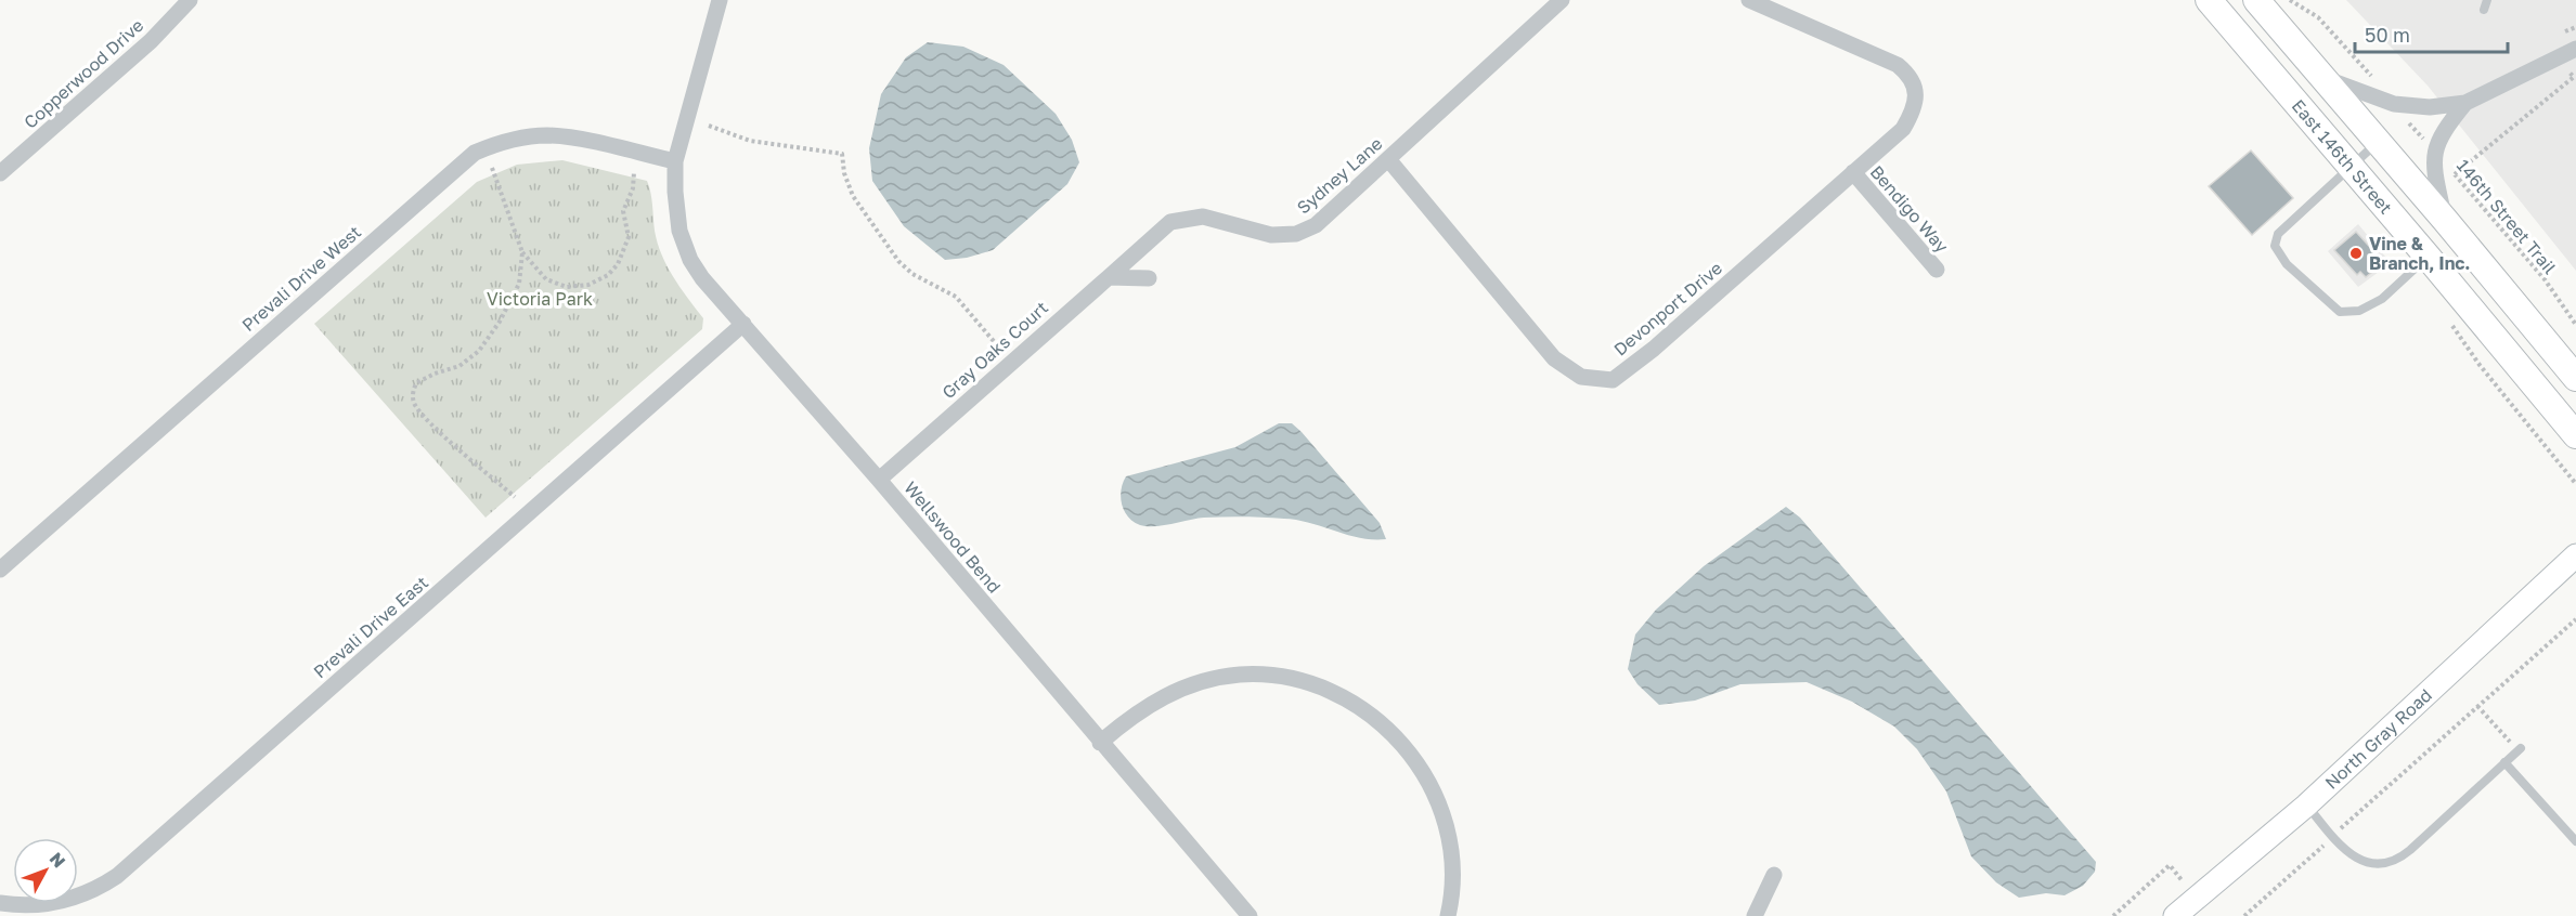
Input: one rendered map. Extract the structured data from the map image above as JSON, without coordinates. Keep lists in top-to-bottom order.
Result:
{
  "streets": {
    "main road": ["East 146th Street"],
    "street": [
      "Copperwood Drive",
      "Sydney Lane",
      "Bendigo Way",
      "Prevali Drive West",
      "Devonport Drive",
      "Gray Oaks Court",
      "Wellswood Bend",
      "Prevali Drive East",
      "North Gray Road"
    ],
    "path": ["146th Street Trail"]
  },
  "crossings": [
    ["Sydney Lane", "Devonport Drive"],
    ["Sydney Lane", "Gray Oaks Court"],
    ["Bendigo Way", "Devonport Drive"],
    ["Prevali Drive West", "Wellswood Bend"],
    ["Gray Oaks Court", "Wellswood Bend"],
    ["Wellswood Bend", "Prevali Drive East"]
  ],
  "parks": ["Victoria Park"],
  "places": ["Vine & Branch, Inc."],
  "scale_bar": "50 m",
  "north": "top right"
}
